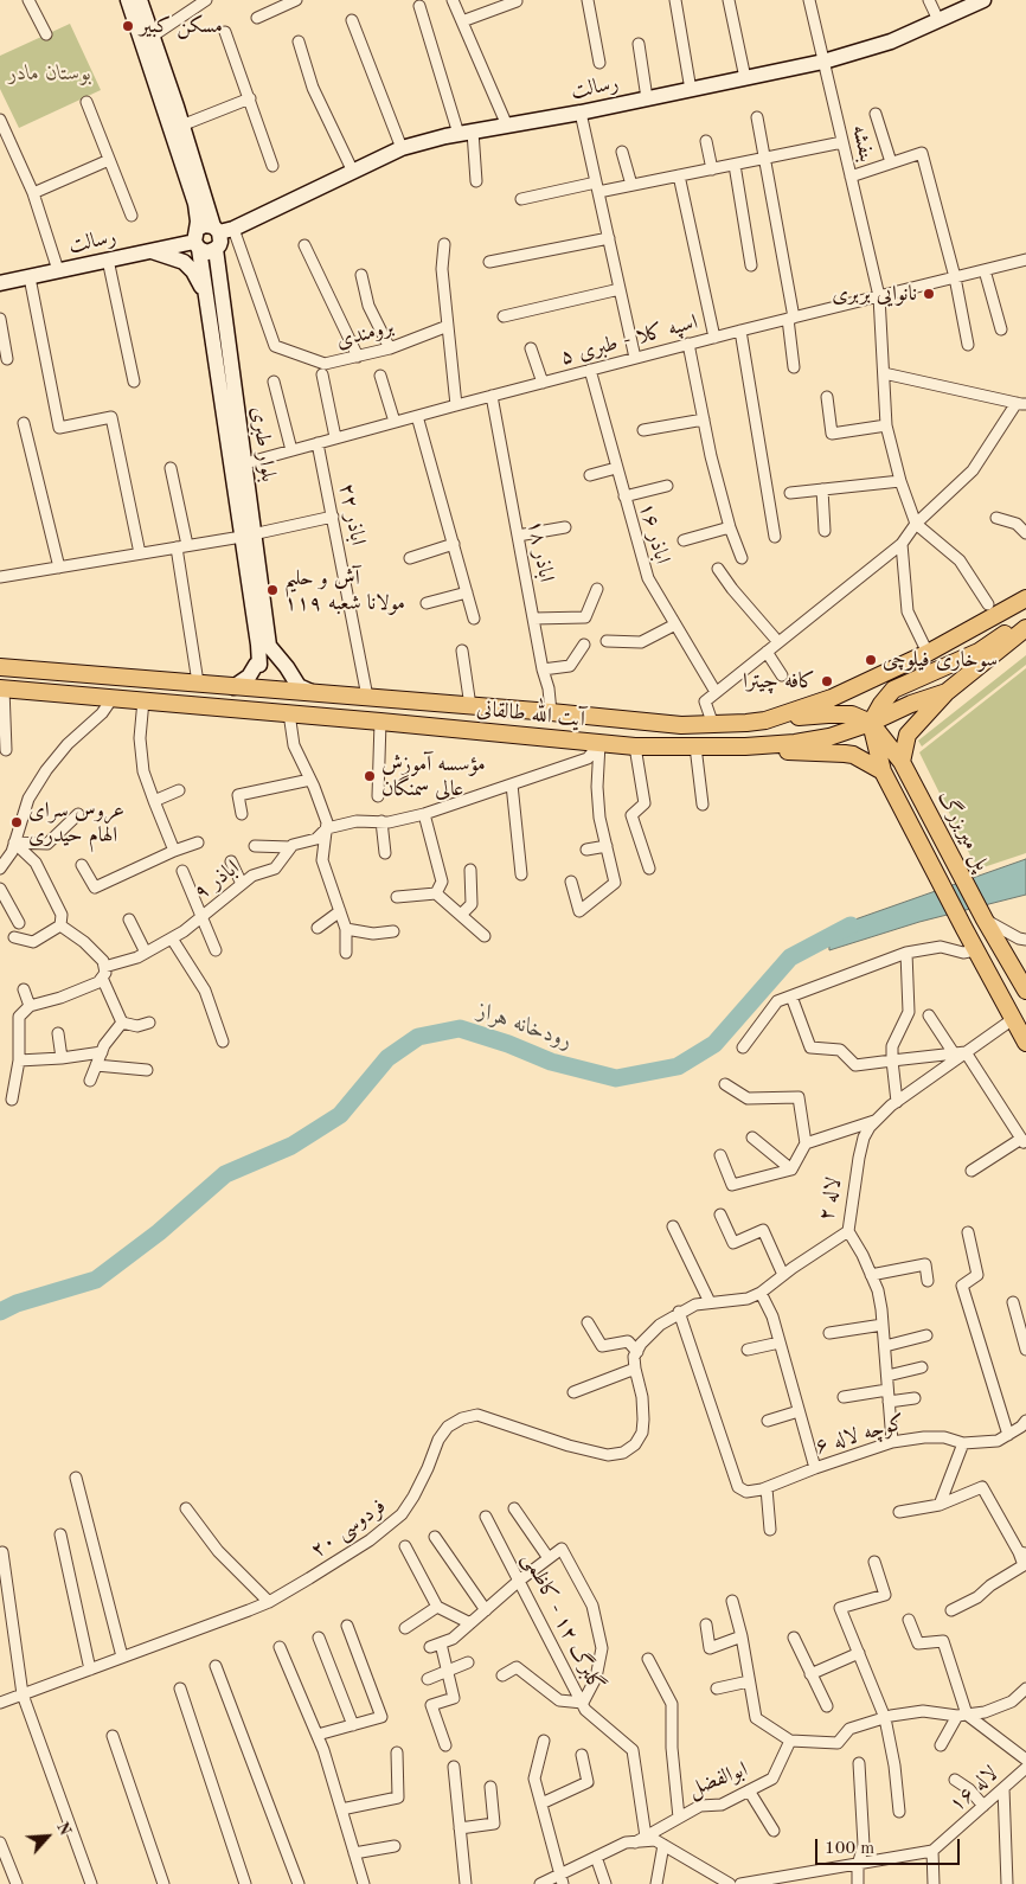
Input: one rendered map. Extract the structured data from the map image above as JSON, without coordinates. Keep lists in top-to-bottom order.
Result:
{
  "streets": {
    "main road": [
      "رسالت",
      "بلوار طبری",
      "آیت الله طالقانی",
      "پل میربزرگ"
    ],
    "street": [
      "بنفشه",
      "برومندی",
      "اسپه کلا - طبری ۵",
      "اباذر ۲۲",
      "اباذر ۱۶",
      "اباذر ۱۸",
      "اباذر ۹",
      "لاله ۲",
      "کوچه لاله ۶",
      "فردوسی ۲۰",
      "گلبرگ ۱۲ - کاظمی",
      "ابوالفضل",
      "لاله ۱۶"
    ]
  },
  "crossings": [
    ["رسالت", "بنفشه"],
    ["رسالت", "برومندی"],
    ["رسالت", "بلوار طبری"],
    ["بنفشه", "اسپه کلا - طبری ۵"],
    ["برومندی", "بلوار طبری"],
    ["اسپه کلا - طبری ۵", "بلوار طبری"],
    ["اسپه کلا - طبری ۵", "اباذر ۲۲"],
    ["اسپه کلا - طبری ۵", "اباذر ۱۶"],
    ["اسپه کلا - طبری ۵", "اباذر ۱۸"],
    ["اباذر ۲۲", "آیت الله طالقانی"],
    ["اباذر ۱۸", "آیت الله طالقانی"],
    ["آیت الله طالقانی", "پل میربزرگ"],
    ["آیت الله طالقانی", "اباذر ۹"],
    ["لاله ۲", "کوچه لاله ۶"],
    ["گلبرگ ۱۲ - کاظمی", "ابوالفضل"]
  ],
  "water": ["رودخانه هراز"],
  "parks": ["بوستان مادر"],
  "places": [
    "مسکن کبیر",
    "نانوایی بربری",
    "آش و حلیم مولانا شعبه ۱۱۹",
    "سوخاری فیلوچی",
    "کافه چیترا",
    "مؤسسه آموزش عالی سمنگان",
    "عروس سرای الهام حیدری"
  ],
  "scale_bar": "100 m",
  "north": "top right"
}
